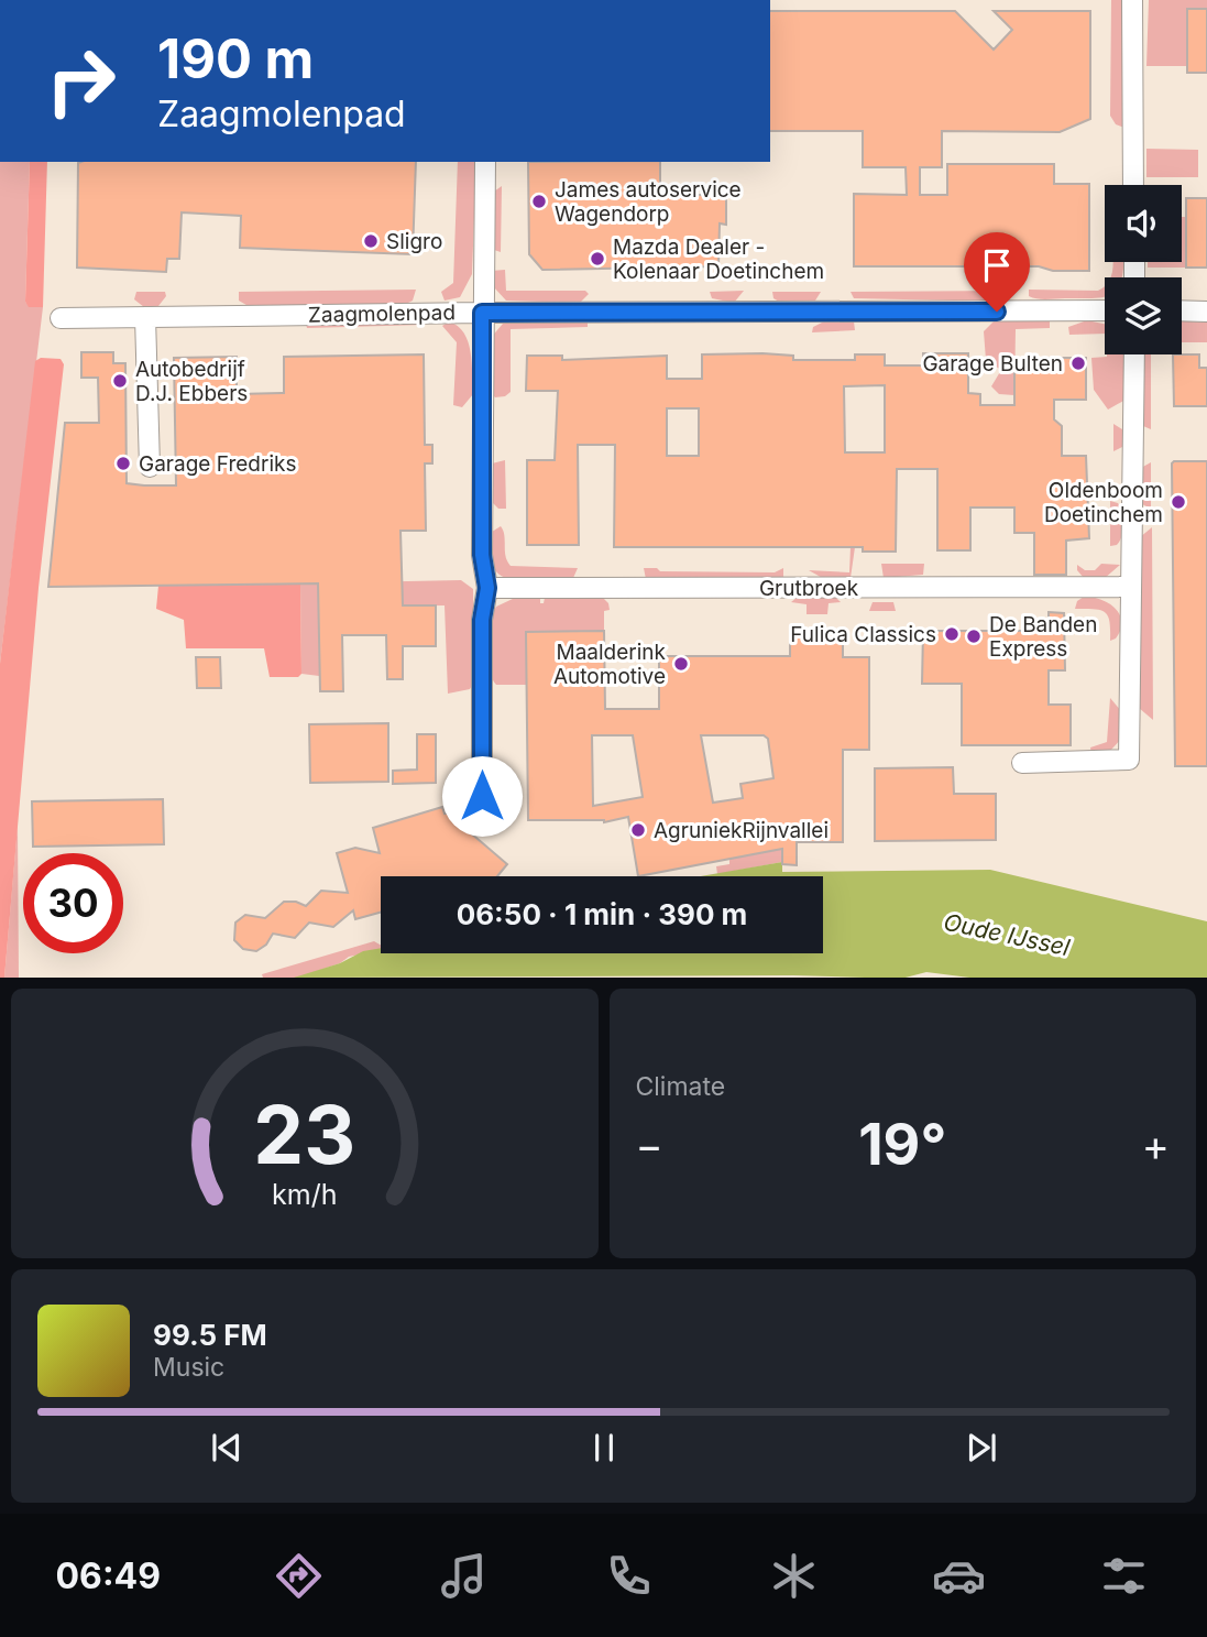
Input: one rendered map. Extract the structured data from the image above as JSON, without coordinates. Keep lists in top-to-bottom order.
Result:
{
  "streets": {
    "street": ["Zaagmolenpad", "Grutbroek"]
  },
  "water": ["Oude IJssel"],
  "places": [
    "James autoservice Wagendorp",
    "Sligro",
    "Mazda Dealer - Kolenaar Doetinchem",
    "Garage Bulten",
    "Autobedrijf D.J. Ebbers",
    "Garage Fredriks",
    "Oldenboom Doetinchem",
    "Fulica Classics",
    "De Banden Express",
    "Maalderink Automotive",
    "AgruniekRijnvallei"
  ],
  "page": {
    "turn": ["190 m", "Zaagmolenpad"],
    "limit": "30",
    "trip": "06:50 · 1 min · 390 m",
    "tile": "Climate",
    "heat": ["−", "19°", "+"],
    "song": ["99.5 FM", "Music"],
    "tabs": "06:49",
    "gauge": ["23", "km/h"]
  }
}
